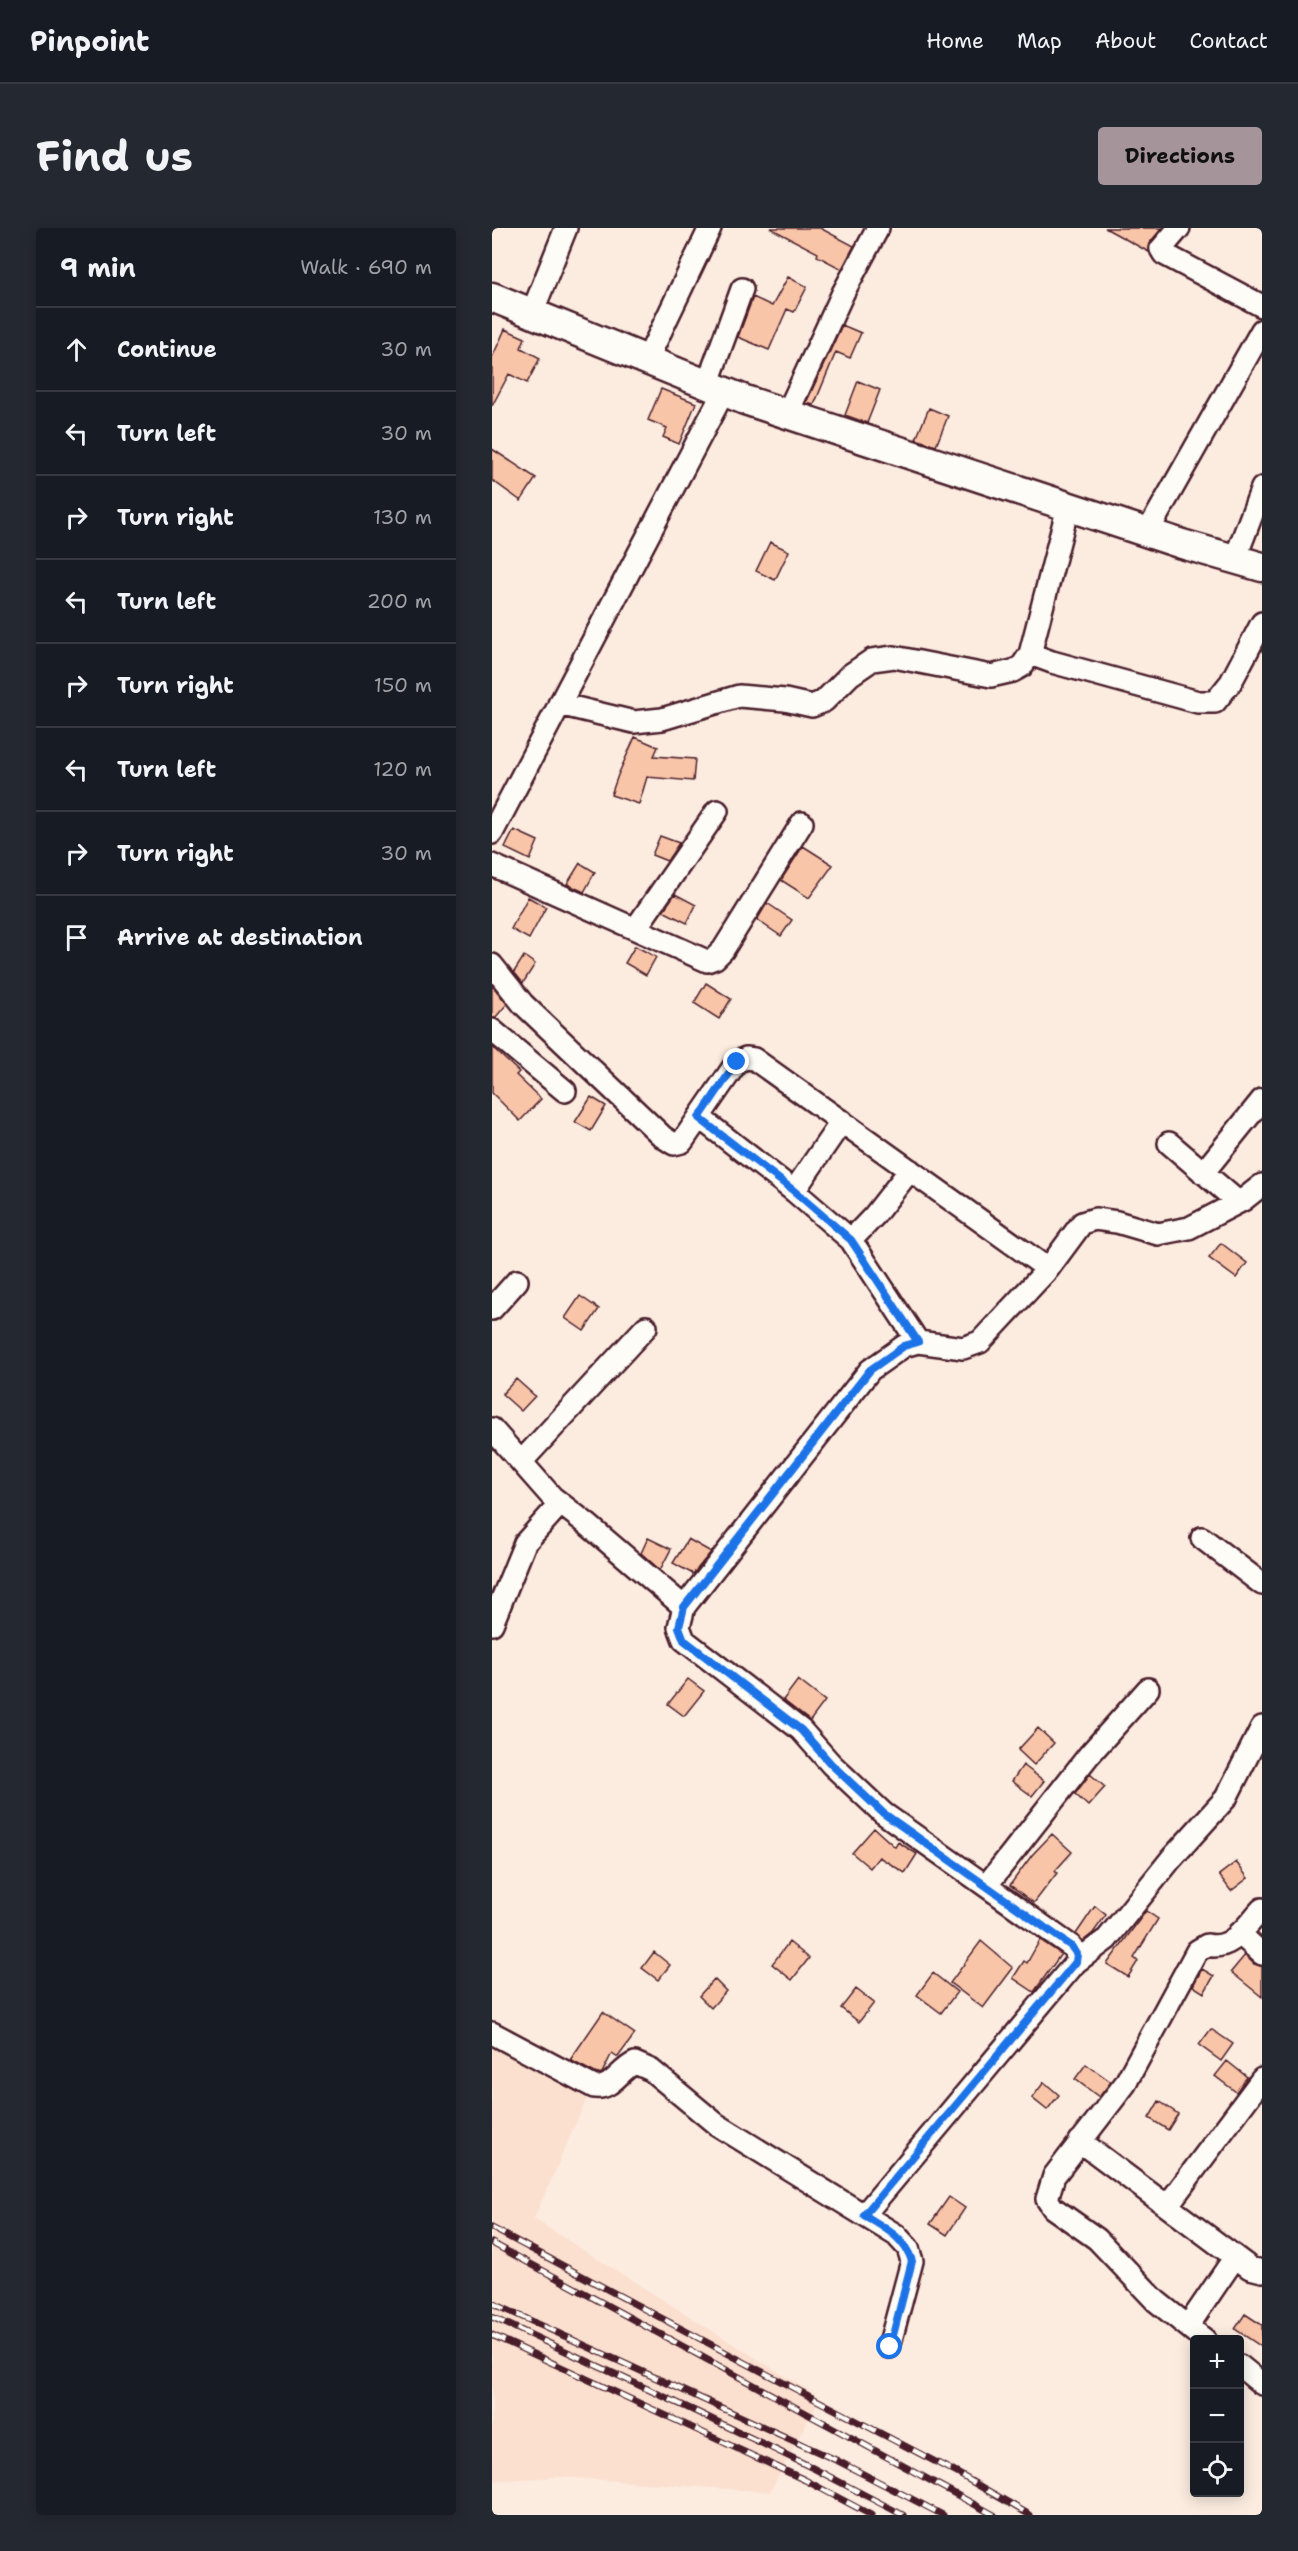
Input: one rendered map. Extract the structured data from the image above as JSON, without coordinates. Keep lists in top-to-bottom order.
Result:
{
  "page": {
    "header": "Pinpoint",
    "nav": [
      "Home",
      "Map",
      "About",
      "Contact"
    ],
    "buttons": "Directions",
    "title": "Find us",
    "heading": ["9 min", "Walk · 690 m"],
    "list": [
      ["Continue", "30 m"],
      ["Turn left", "30 m"],
      ["Turn right", "130 m"],
      ["Turn left", "200 m"],
      ["Turn right", "150 m"],
      ["Turn left", "120 m"],
      ["Turn right", "30 m"],
      "Arrive at destination"
    ],
    "map_buttons": ["+", "−"]
  }
}
